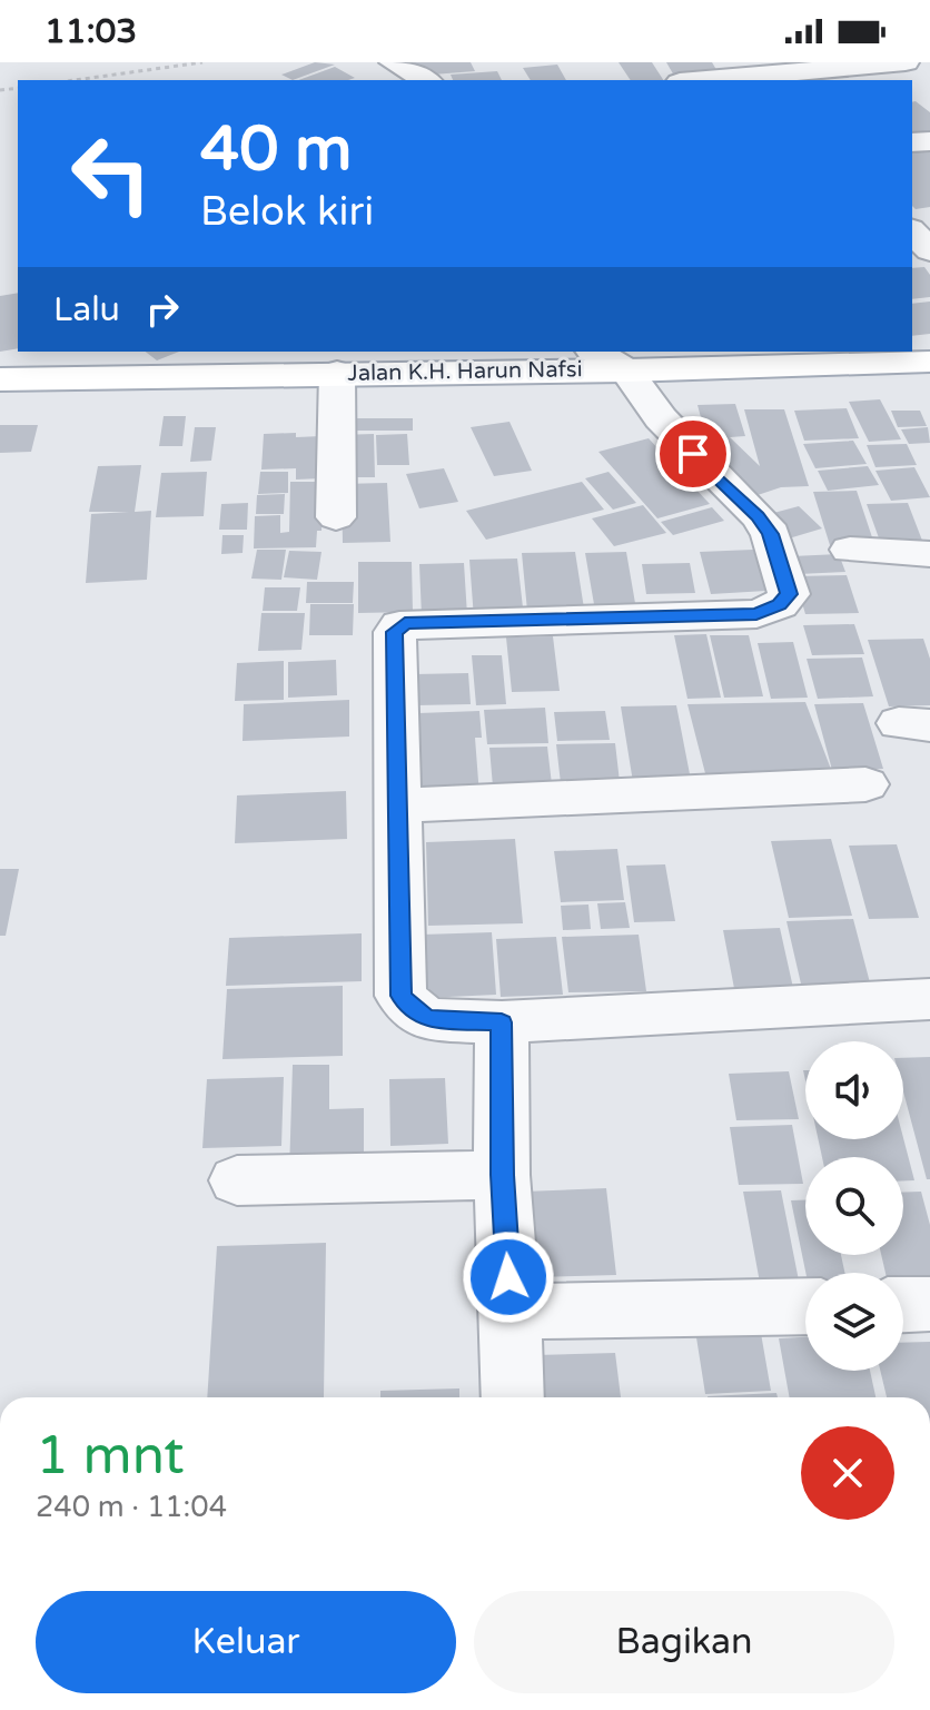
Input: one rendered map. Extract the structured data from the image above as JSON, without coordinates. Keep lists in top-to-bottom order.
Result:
{
  "streets": {
    "main road": ["Jalan K.H. Harun Nafsi"]
  },
  "page": {
    "status": "11:03",
    "turn": ["40 m", "Belok kiri"],
    "then": "Lalu",
    "heading": ["1 mnt", "240 m · 11:04"],
    "buttons": ["Keluar", "Bagikan"]
  }
}
